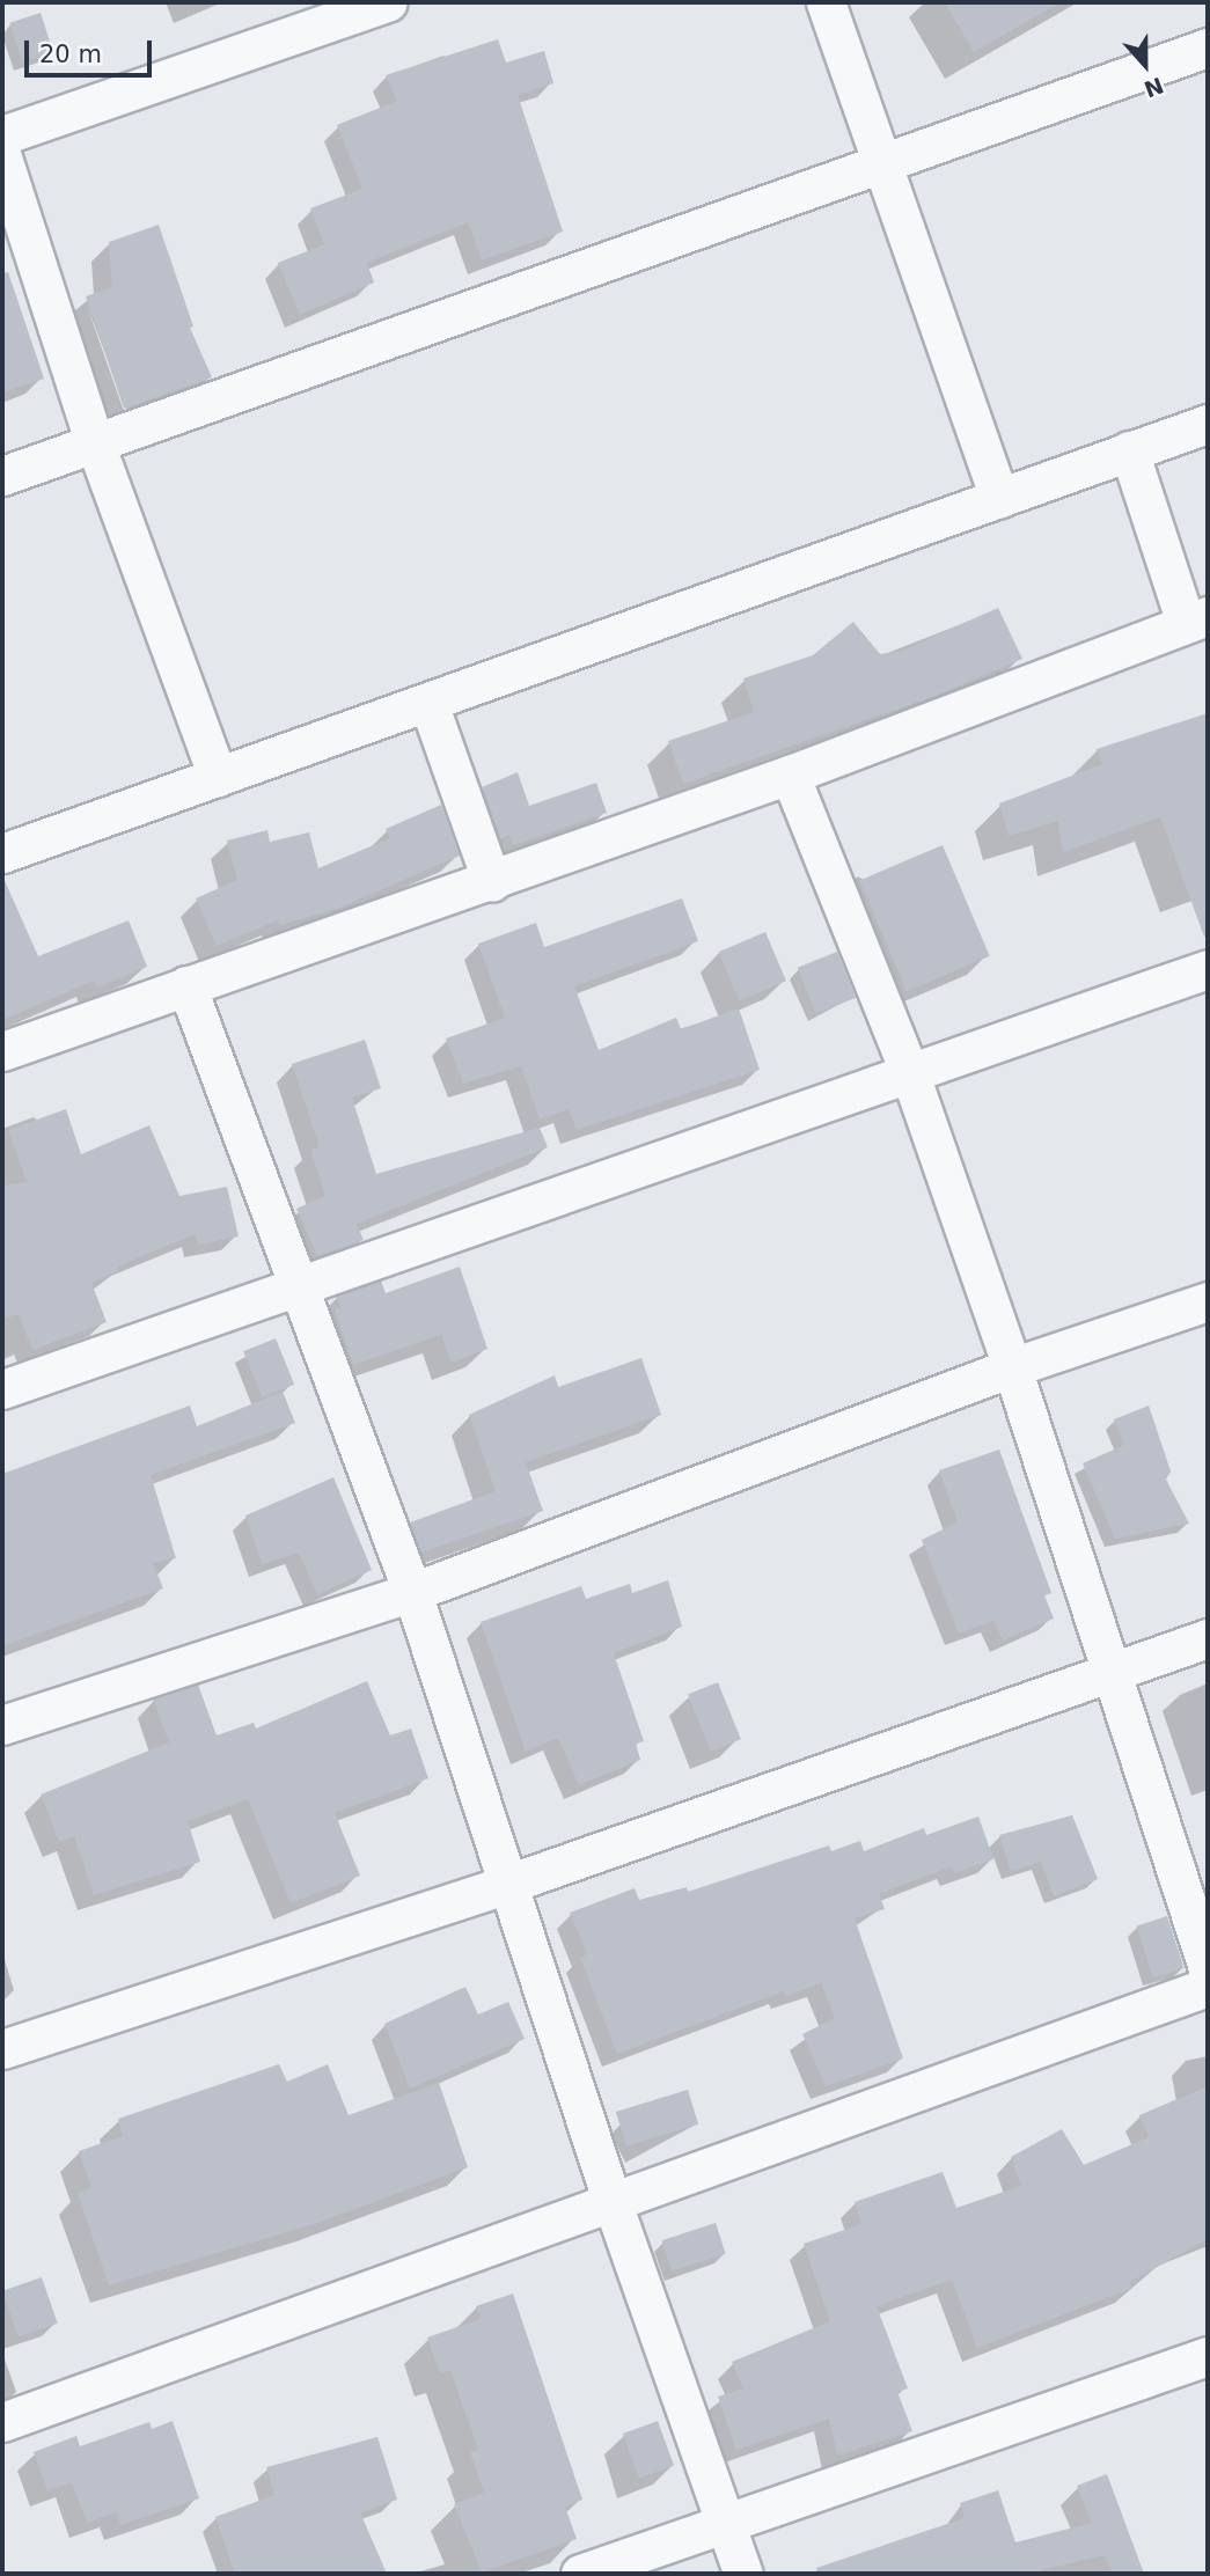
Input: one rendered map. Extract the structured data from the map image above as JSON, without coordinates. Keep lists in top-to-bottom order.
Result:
{
  "scale_bar": "20 m",
  "north": "bottom"
}
